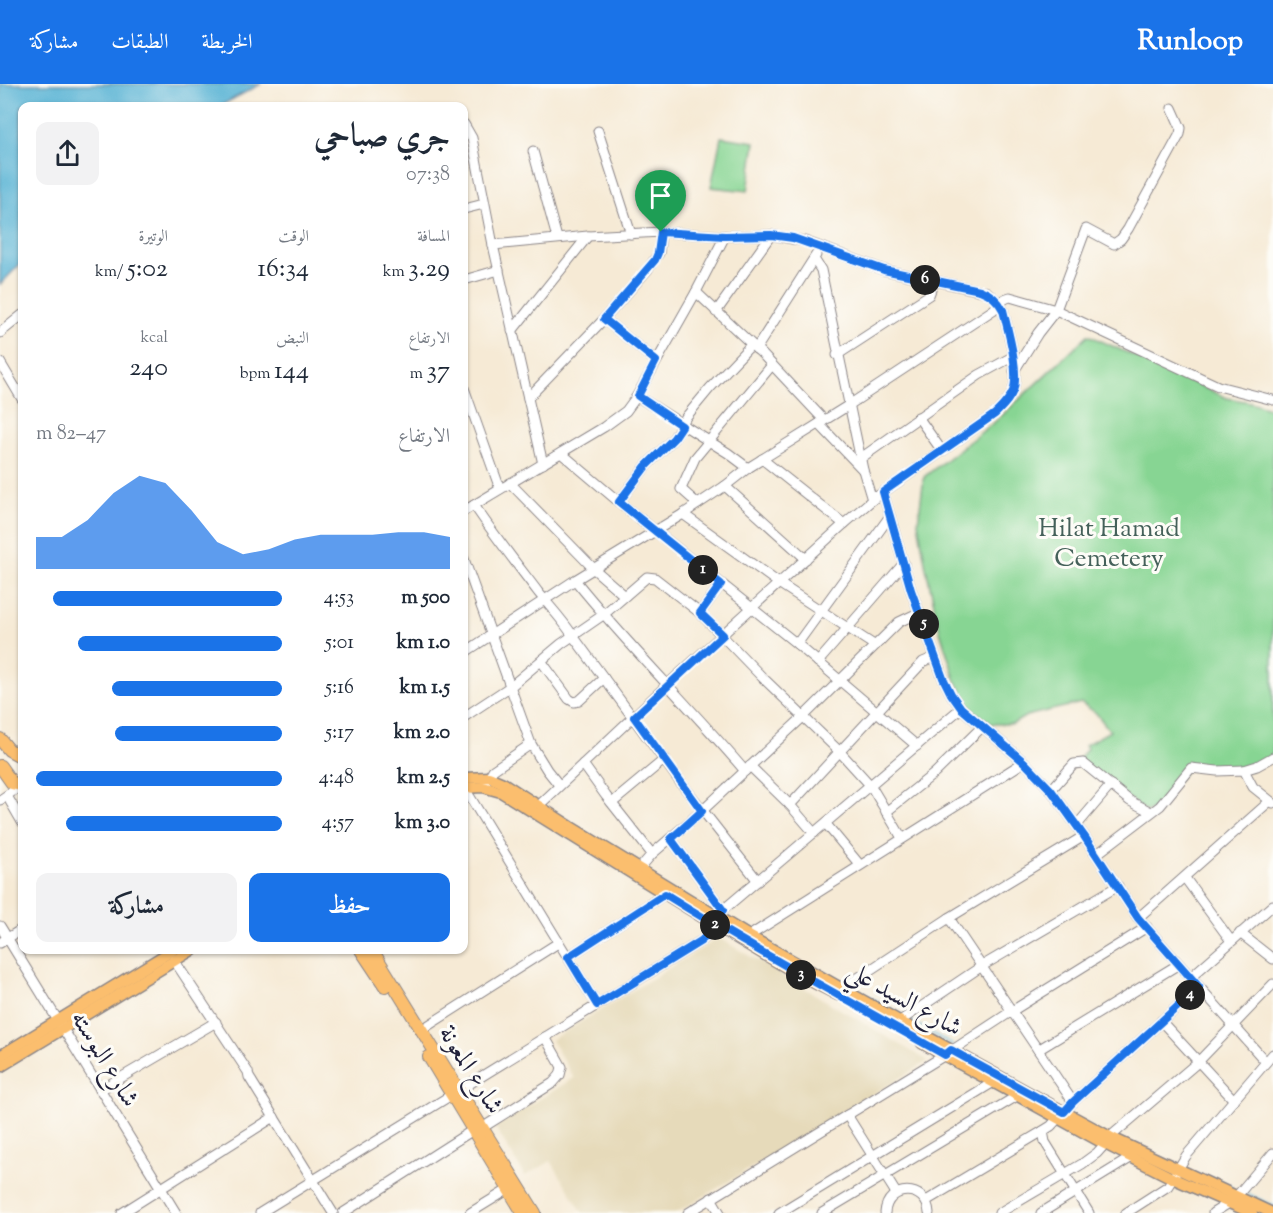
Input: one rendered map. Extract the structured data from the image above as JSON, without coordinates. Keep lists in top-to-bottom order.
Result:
{
  "streets": {
    "highway": ["شارع المعونة"],
    "main road": ["شارع السيد علي"],
    "street": ["شارع البوسته"]
  },
  "parks": ["Hilat Hamad Cemetery"],
  "page": {
    "header": "Runloop",
    "nav": ["الخريطة", "الطبقات", "مشاركة"],
    "heading": ["جري صباحي", "07:38"],
    "stats": [
      ["المسافة", "3.29 km"],
      ["الوقت", "16:34"],
      ["الوتيرة", "5:02 /km"],
      ["الارتفاع", "37 m"],
      ["النبض", "144 bpm"],
      ["kcal", "240"]
    ],
    "pins": [
      "6",
      "1",
      "5",
      "2",
      "3",
      "4"
    ],
    "chart": ["الارتفاع", "47–82 m"],
    "list": [
      {
        "name": "500 m",
        "note": "4:53"
      },
      {
        "name": "1.0 km",
        "note": "5:01"
      },
      {
        "name": "1.5 km",
        "note": "5:16"
      },
      {
        "name": "2.0 km",
        "note": "5:17"
      },
      {
        "name": "2.5 km",
        "note": "4:48"
      },
      {
        "name": "3.0 km",
        "note": "4:57"
      }
    ],
    "buttons": ["حفظ", "مشاركة"]
  }
}
